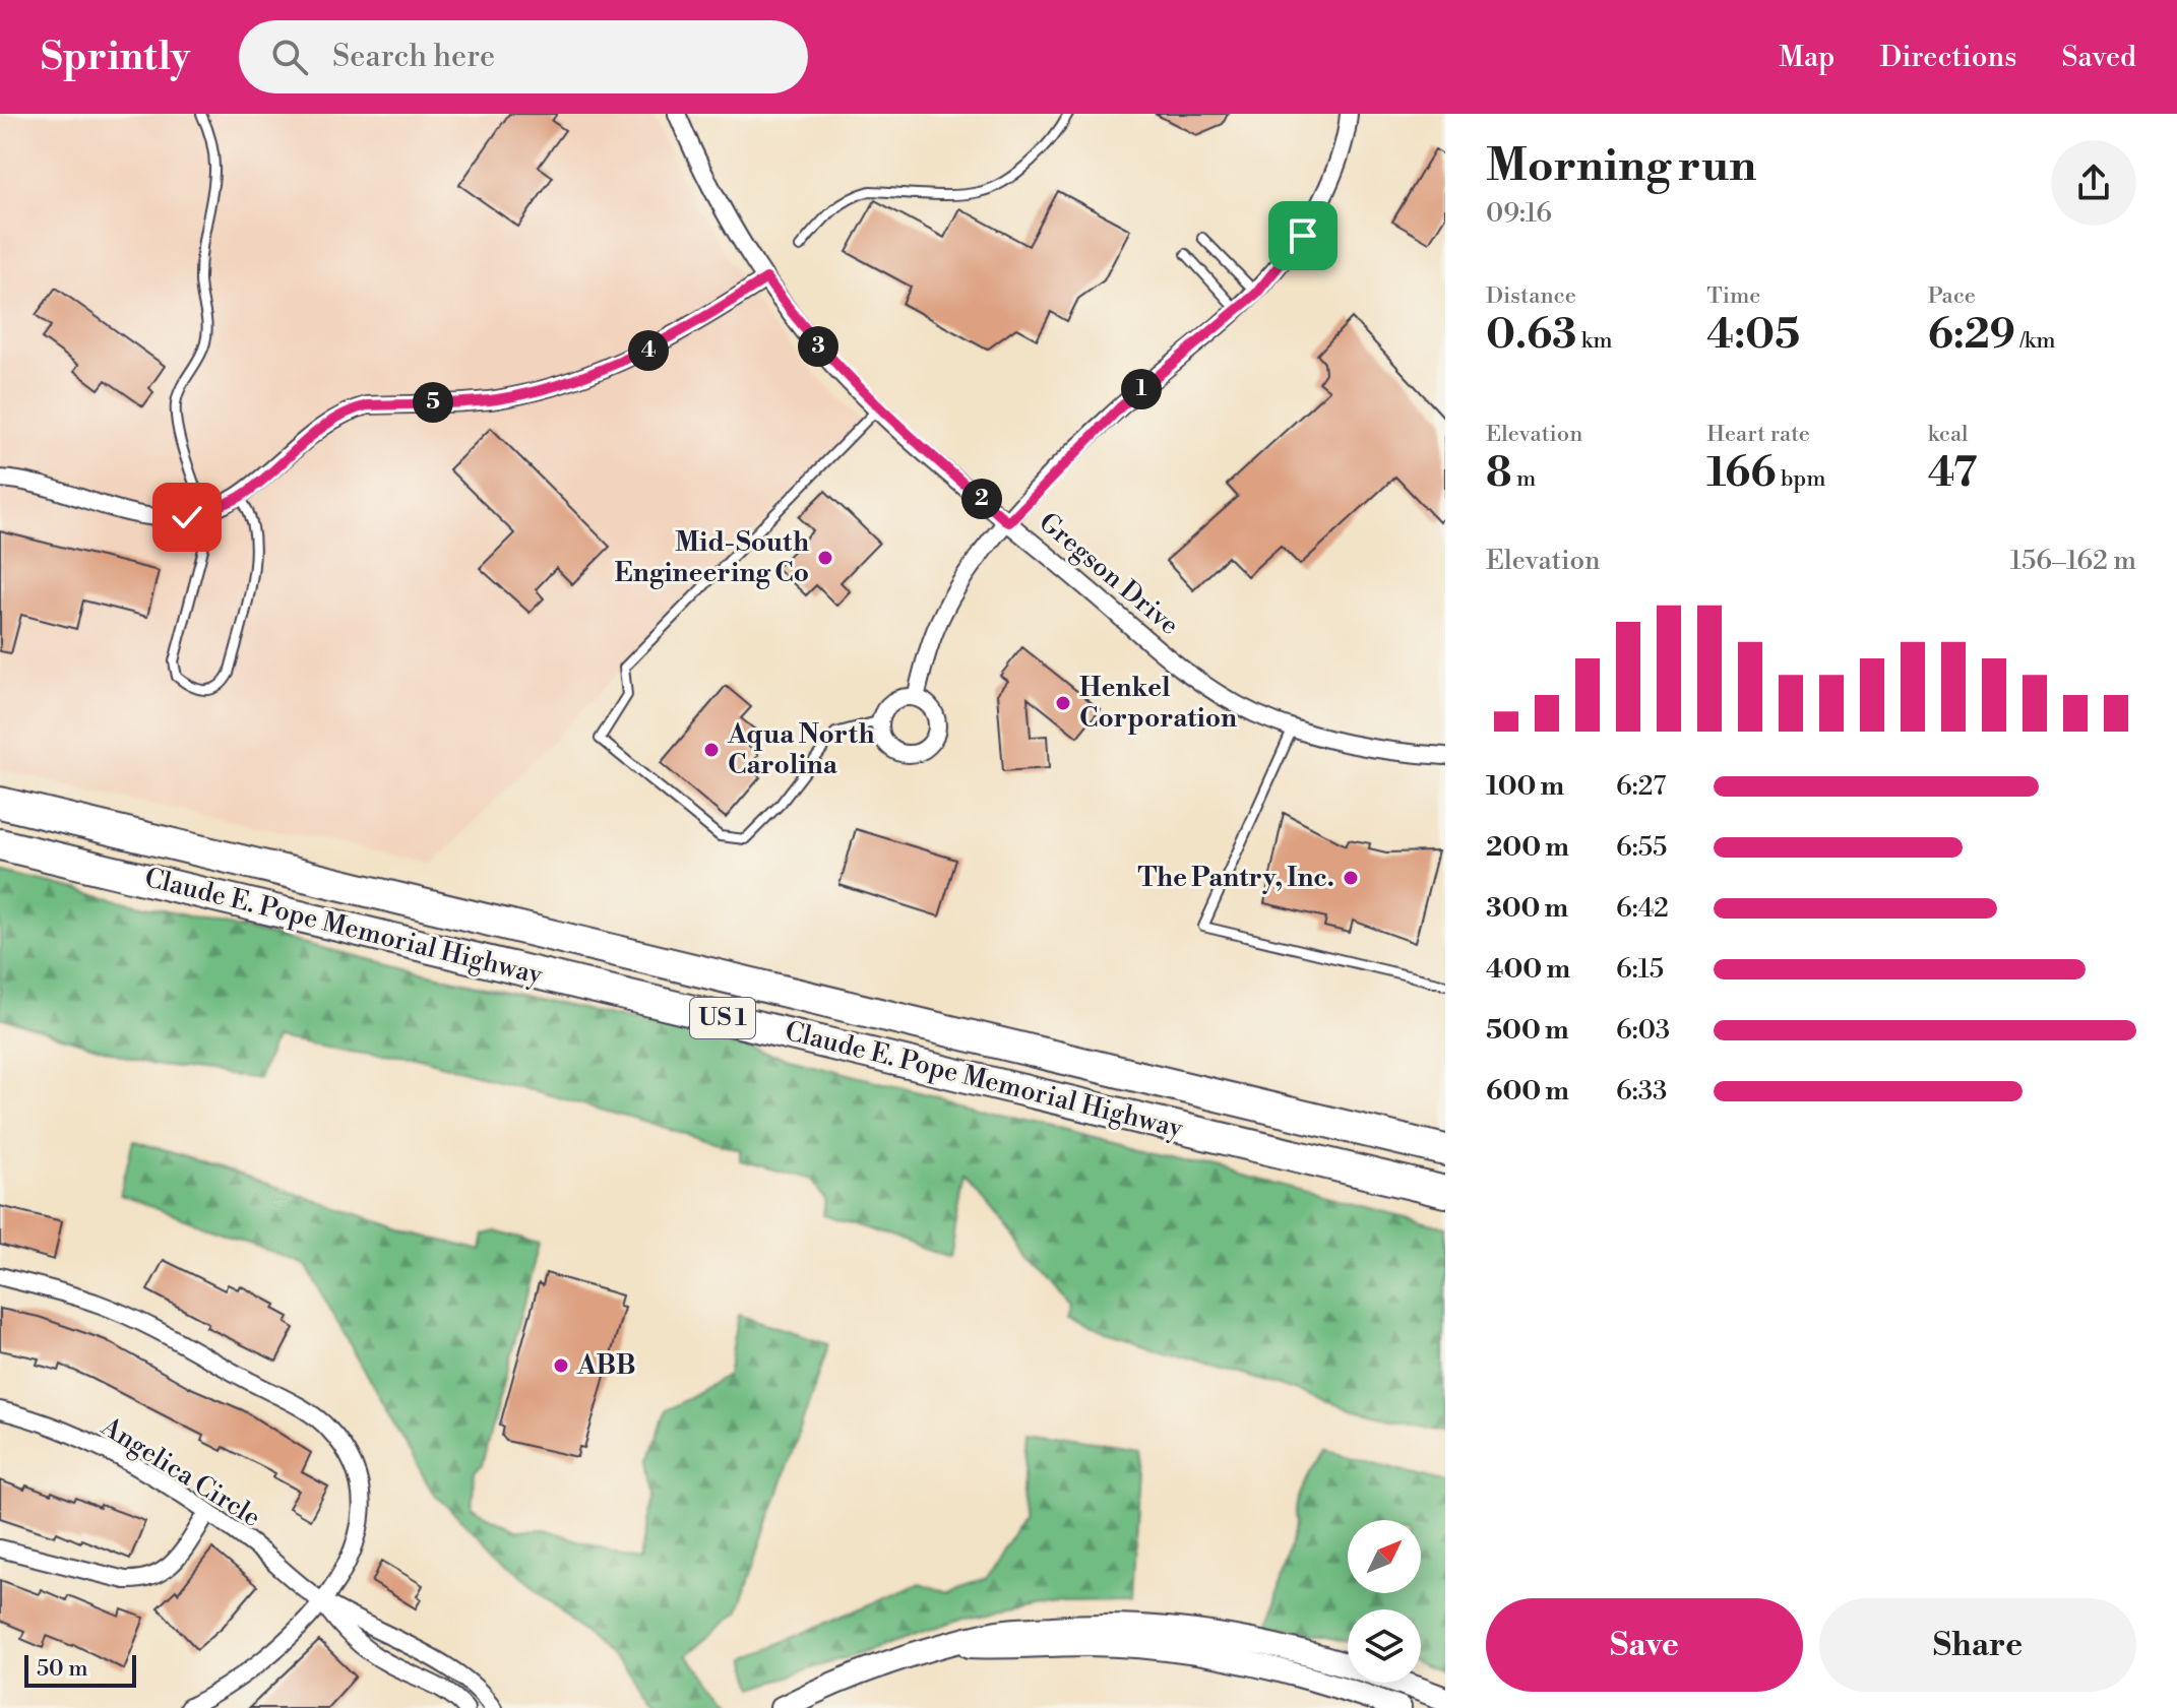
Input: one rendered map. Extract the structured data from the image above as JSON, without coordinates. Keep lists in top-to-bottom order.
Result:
{
  "streets": {
    "highway": ["Claude E. Pope Memorial Highway", "US 1"],
    "street": ["Gregson Drive", "Angelica Circle"]
  },
  "places": [
    "Mid-South Engineering Co",
    "Henkel Corporation",
    "Aqua North Carolina",
    "The Pantry, Inc.",
    "ABB"
  ],
  "scale_bar": "50 m",
  "north": "top right",
  "page": {
    "header": "Sprintly",
    "search": "Search here",
    "nav": ["Map", "Directions", "Saved"],
    "heading": ["Morning run", "09:16"],
    "stats": [
      ["Distance", "0.63 km"],
      ["Time", "4:05"],
      ["Pace", "6:29 /km"],
      ["Elevation", "8 m"],
      ["Heart rate", "166 bpm"],
      ["kcal", "47"]
    ],
    "pins": [
      "3",
      "4",
      "1",
      "5",
      "2"
    ],
    "chart": ["Elevation", "156–162 m"],
    "list": [
      {
        "name": "100 m",
        "note": "6:27"
      },
      {
        "name": "200 m",
        "note": "6:55"
      },
      {
        "name": "300 m",
        "note": "6:42"
      },
      {
        "name": "400 m",
        "note": "6:15"
      },
      {
        "name": "500 m",
        "note": "6:03"
      },
      {
        "name": "600 m",
        "note": "6:33"
      }
    ],
    "buttons": ["Save", "Share"],
    "scale": "50 m"
  }
}
